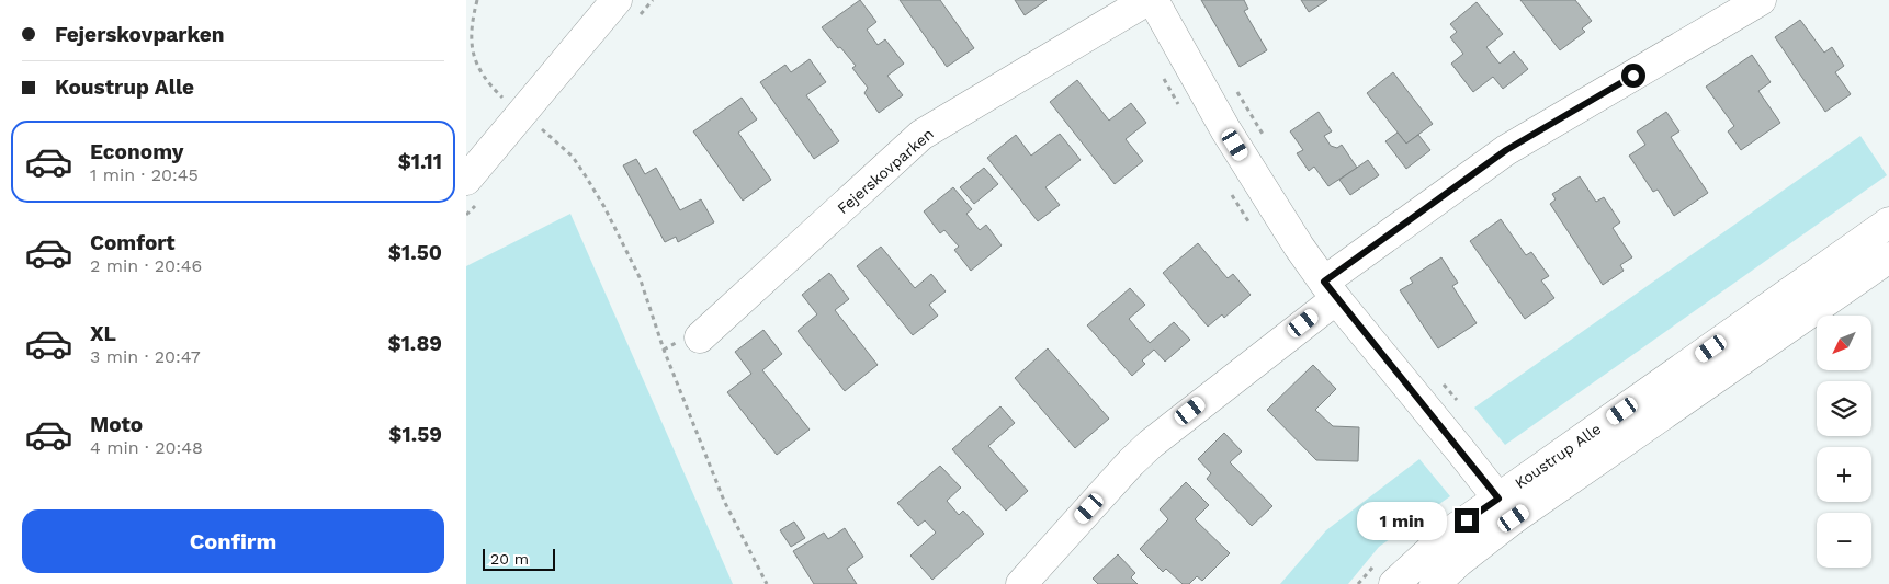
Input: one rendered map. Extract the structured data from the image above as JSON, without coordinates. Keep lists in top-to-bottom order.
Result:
{
  "streets": {
    "street": ["Fejerskovparken", "Koustrup Alle"]
  },
  "scale_bar": "20 m",
  "north": "bottom left",
  "page": {
    "banner": ["Fejerskovparken", "Koustrup Alle"],
    "list": [
      {
        "name": "Economy",
        "note": "1 min · 20:45",
        "value": "$1.11"
      },
      {
        "name": "Comfort",
        "note": "2 min · 20:46",
        "value": "$1.50"
      },
      {
        "name": "XL",
        "note": "3 min · 20:47",
        "value": "$1.89"
      },
      {
        "name": "Moto",
        "note": "4 min · 20:48",
        "value": "$1.59"
      }
    ],
    "map_buttons": ["+", "−"],
    "buttons": "Confirm",
    "bubble": "1 min",
    "scale": "20 m"
  }
}
